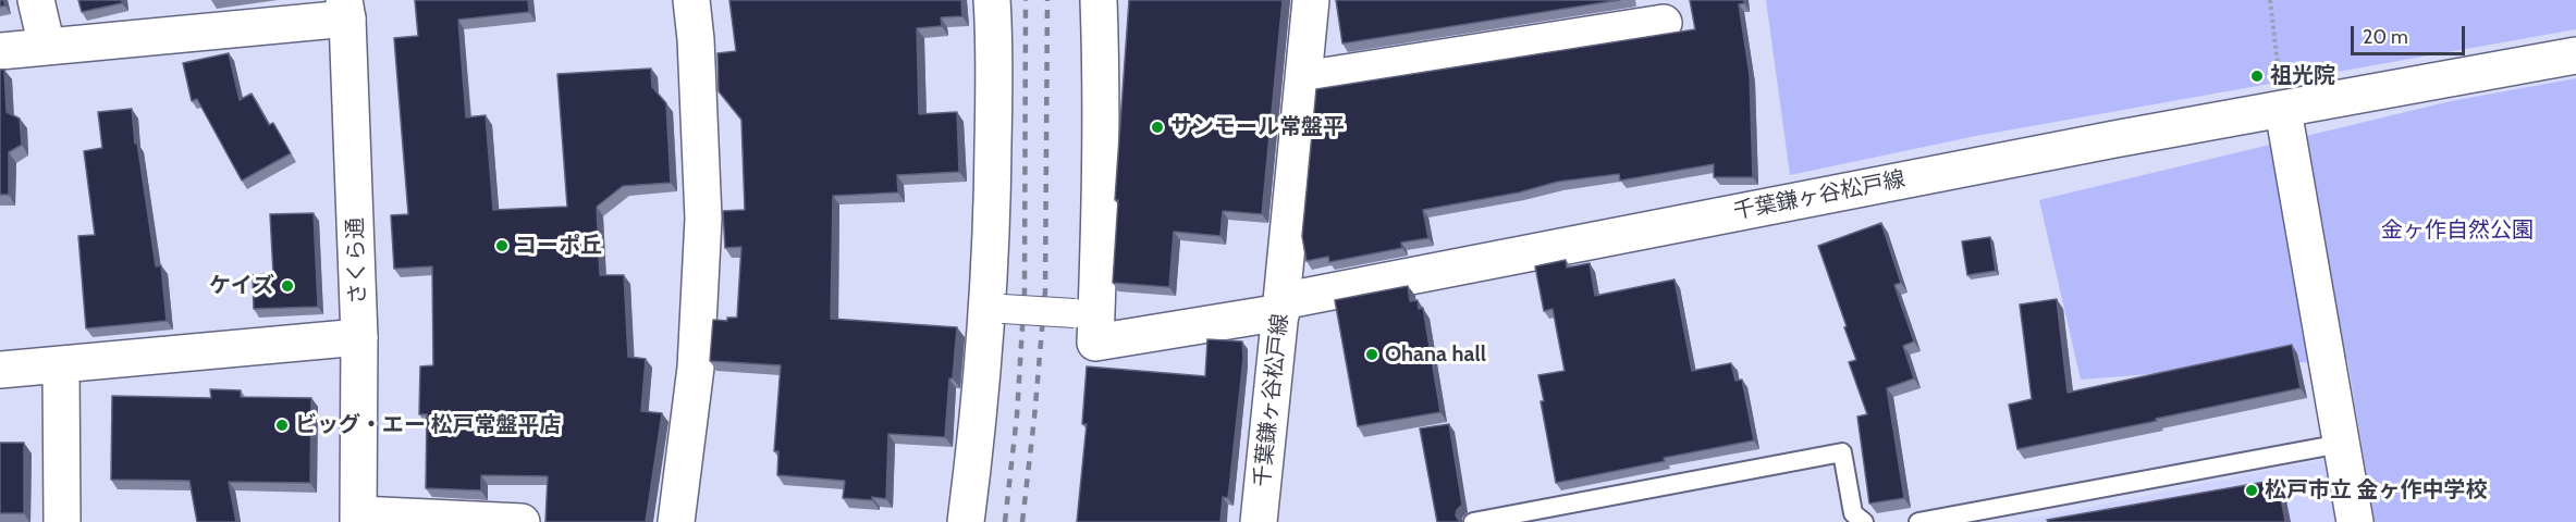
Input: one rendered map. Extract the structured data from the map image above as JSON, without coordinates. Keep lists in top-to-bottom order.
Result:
{
  "streets": {
    "street": ["千葉鎌ヶ谷松戸線", "さくら通"]
  },
  "parks": ["金ヶ作自然公園"],
  "places": [
    "祖光院",
    "サンモール常盤平",
    "コーポ丘",
    "ケイズ",
    "Ohana hall",
    "ビッグ・エー 松戸常盤平店",
    "松戸市立 金ヶ作中学校"
  ],
  "scale_bar": "20 m"
}
